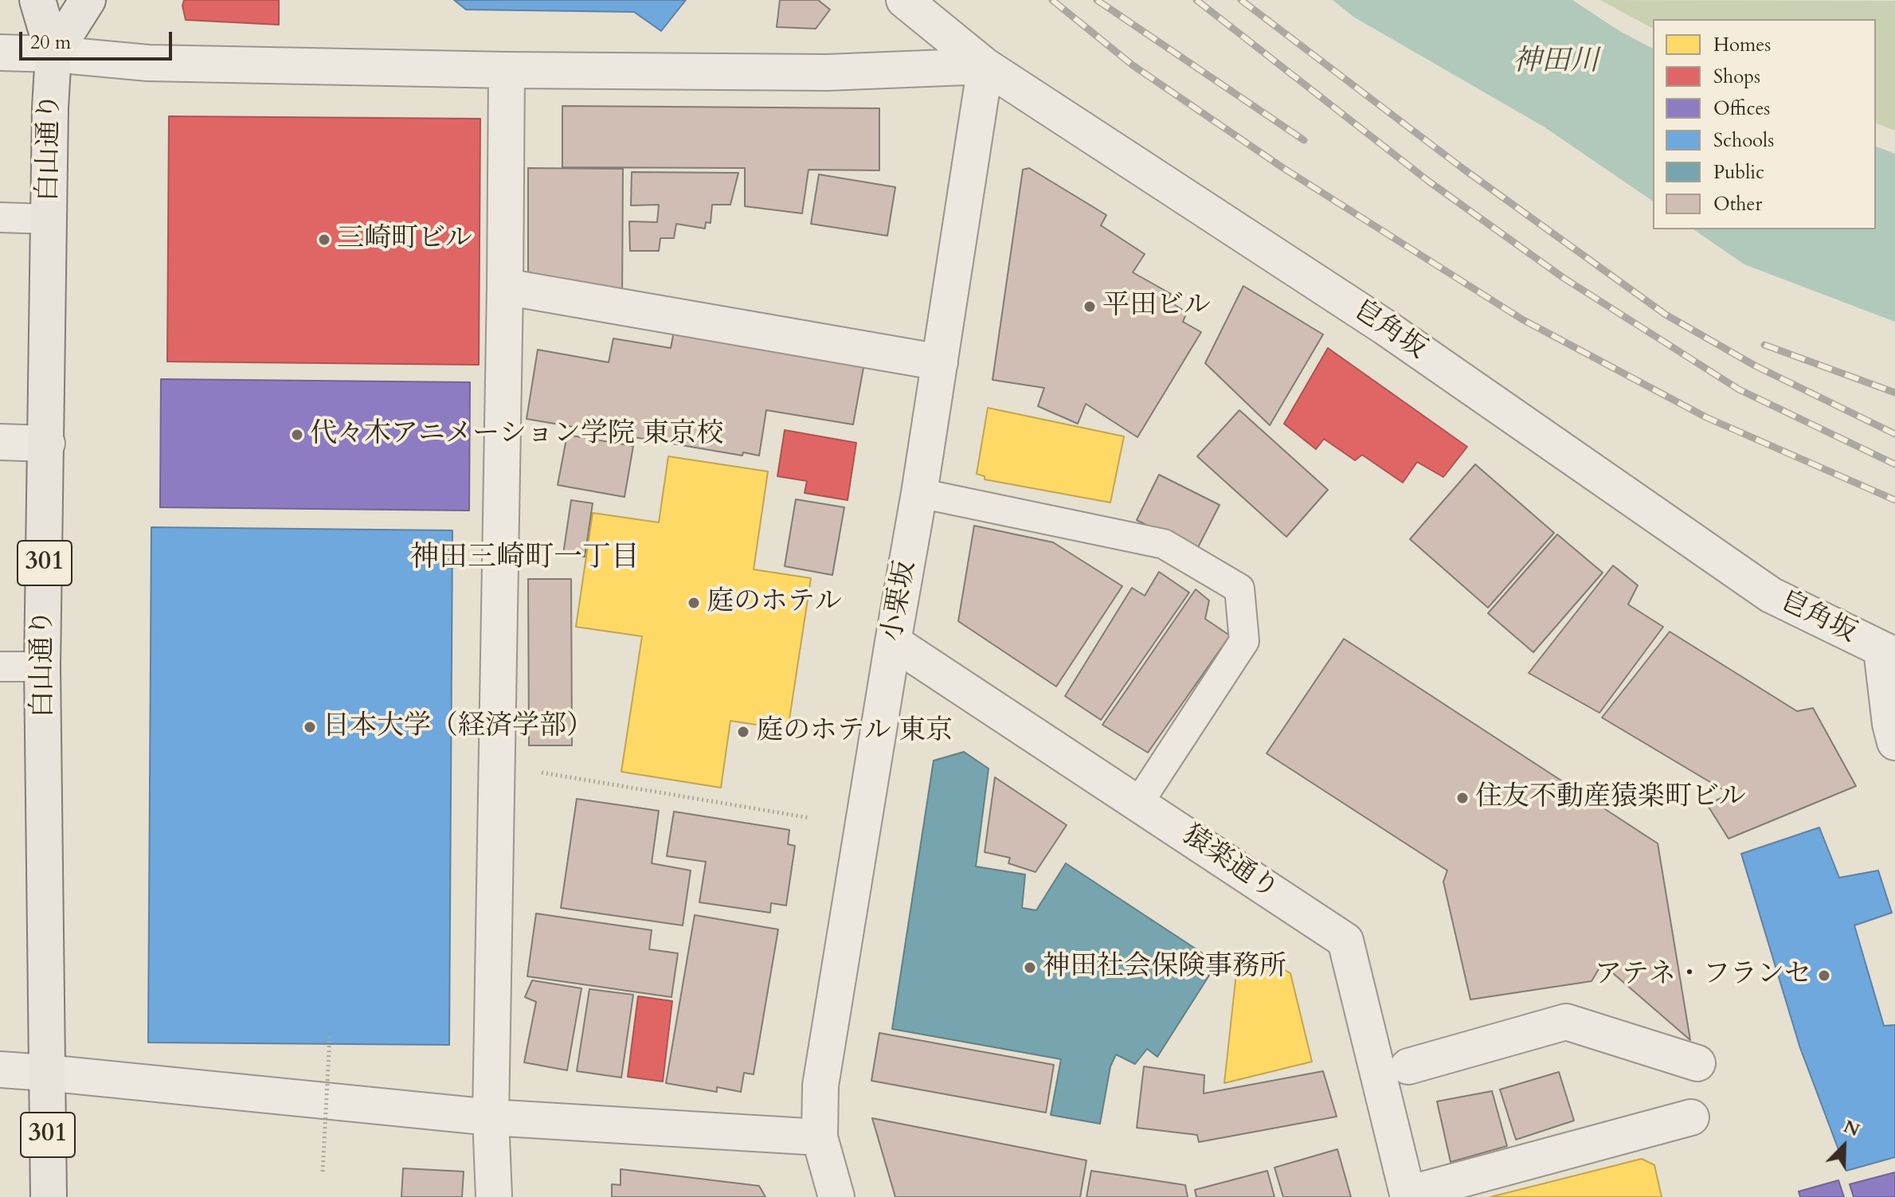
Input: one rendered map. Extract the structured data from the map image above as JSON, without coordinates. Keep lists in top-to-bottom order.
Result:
{
  "streets": {
    "main road": ["白山通り", "301"],
    "street": ["皀角坂", "小栗坂", "猿楽通り"]
  },
  "crossings": [
    ["皀角坂", "小栗坂"],
    ["小栗坂", "猿楽通り"]
  ],
  "districts": ["神田三崎町一丁目"],
  "water": ["神田川"],
  "places": [
    "三崎町ビル",
    "平田ビル",
    "代々木アニメーション学院 東京校",
    "庭のホテル",
    "日本大学（経済学部）",
    "庭のホテル 東京",
    "住友不動産猿楽町ビル",
    "神田社会保険事務所",
    "アテネ・フランセ"
  ],
  "legend": [
    "Homes",
    "Shops",
    "Offices",
    "Schools",
    "Public",
    "Other"
  ],
  "scale_bar": "20 m",
  "north": "top right"
}
